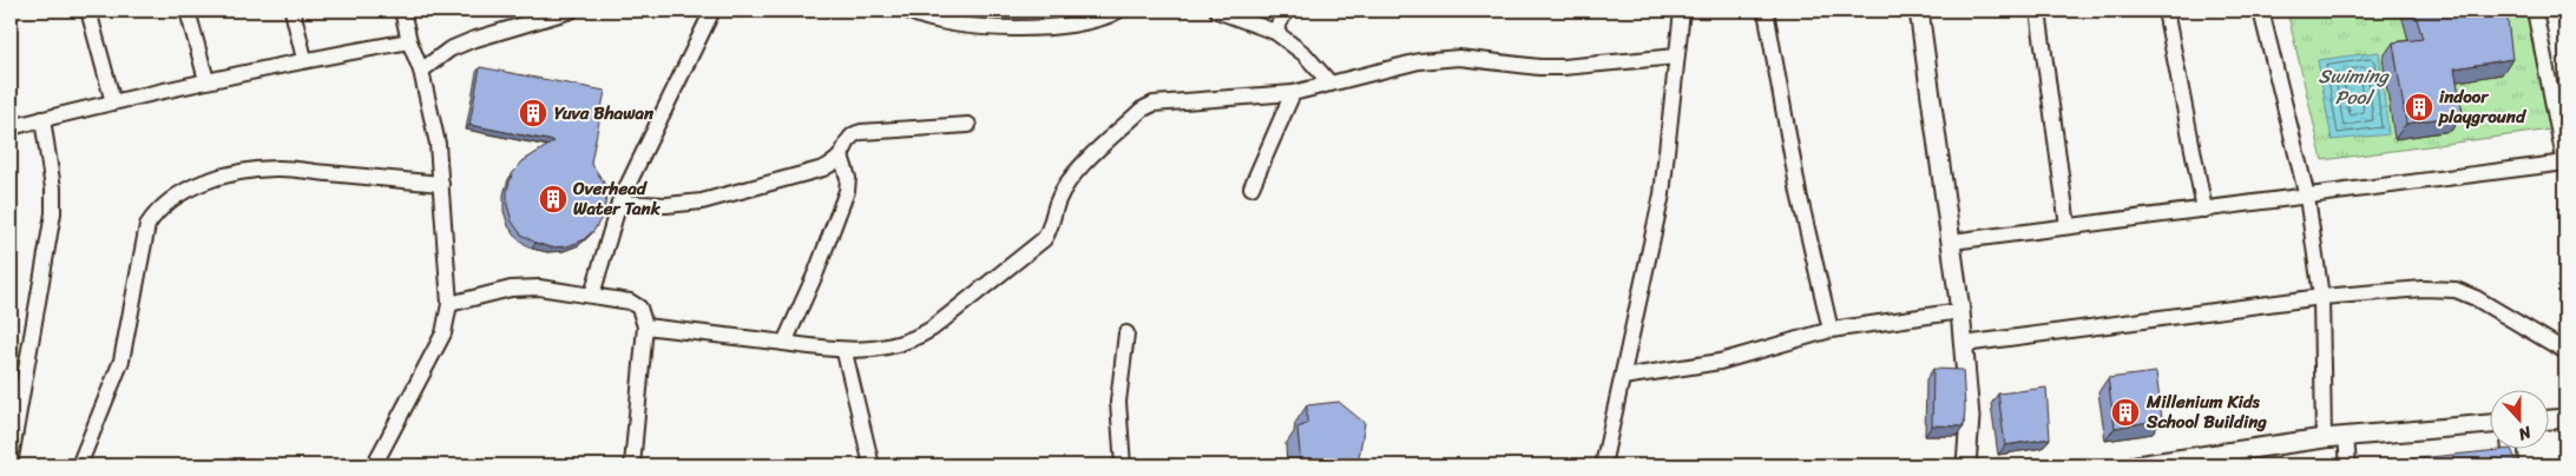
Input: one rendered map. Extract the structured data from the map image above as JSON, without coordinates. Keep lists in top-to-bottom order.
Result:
{
  "water": ["Swiming Pool"],
  "places": {
    "building": [
      "indoor playground",
      "Yuva Bhawan",
      "Overhead Water Tank",
      "Millenium Kids School Building"
    ]
  },
  "north": "bottom"
}
